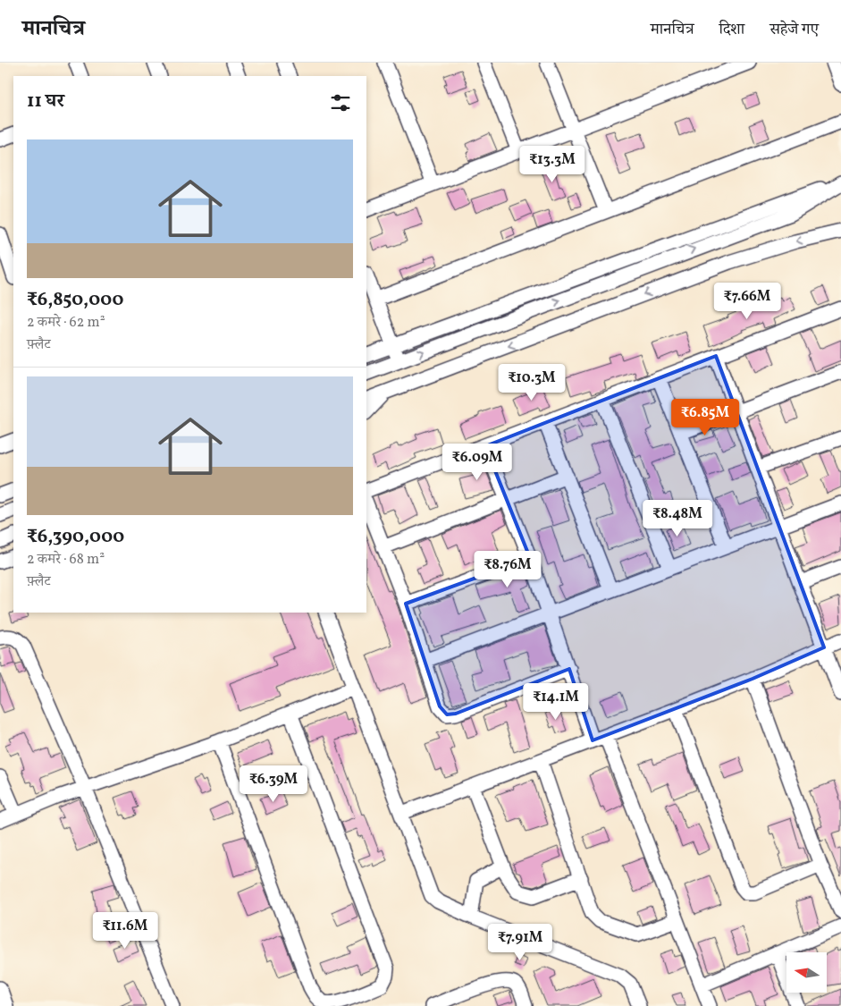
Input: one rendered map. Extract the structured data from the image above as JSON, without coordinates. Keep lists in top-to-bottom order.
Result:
{
  "north": "left",
  "page": {
    "header": "मानचित्र",
    "nav": ["मानचित्र", "दिशा", "सहेजे गए"],
    "heading": "11 घर",
    "list": [
      {
        "name": "₹6,850,000",
        "note": "2 कमरे · 62 m² · फ़्लैट"
      },
      {
        "name": "₹6,390,000",
        "note": "2 कमरे · 68 m² · फ़्लैट"
      }
    ],
    "price": [
      "₹13.3M",
      "₹7.66M",
      "₹10.3M",
      "₹6.85M",
      "₹6.09M",
      "₹8.48M",
      "₹8.76M",
      "₹14.1M",
      "₹6.39M",
      "₹11.6M",
      "₹7.91M"
    ]
  }
}
